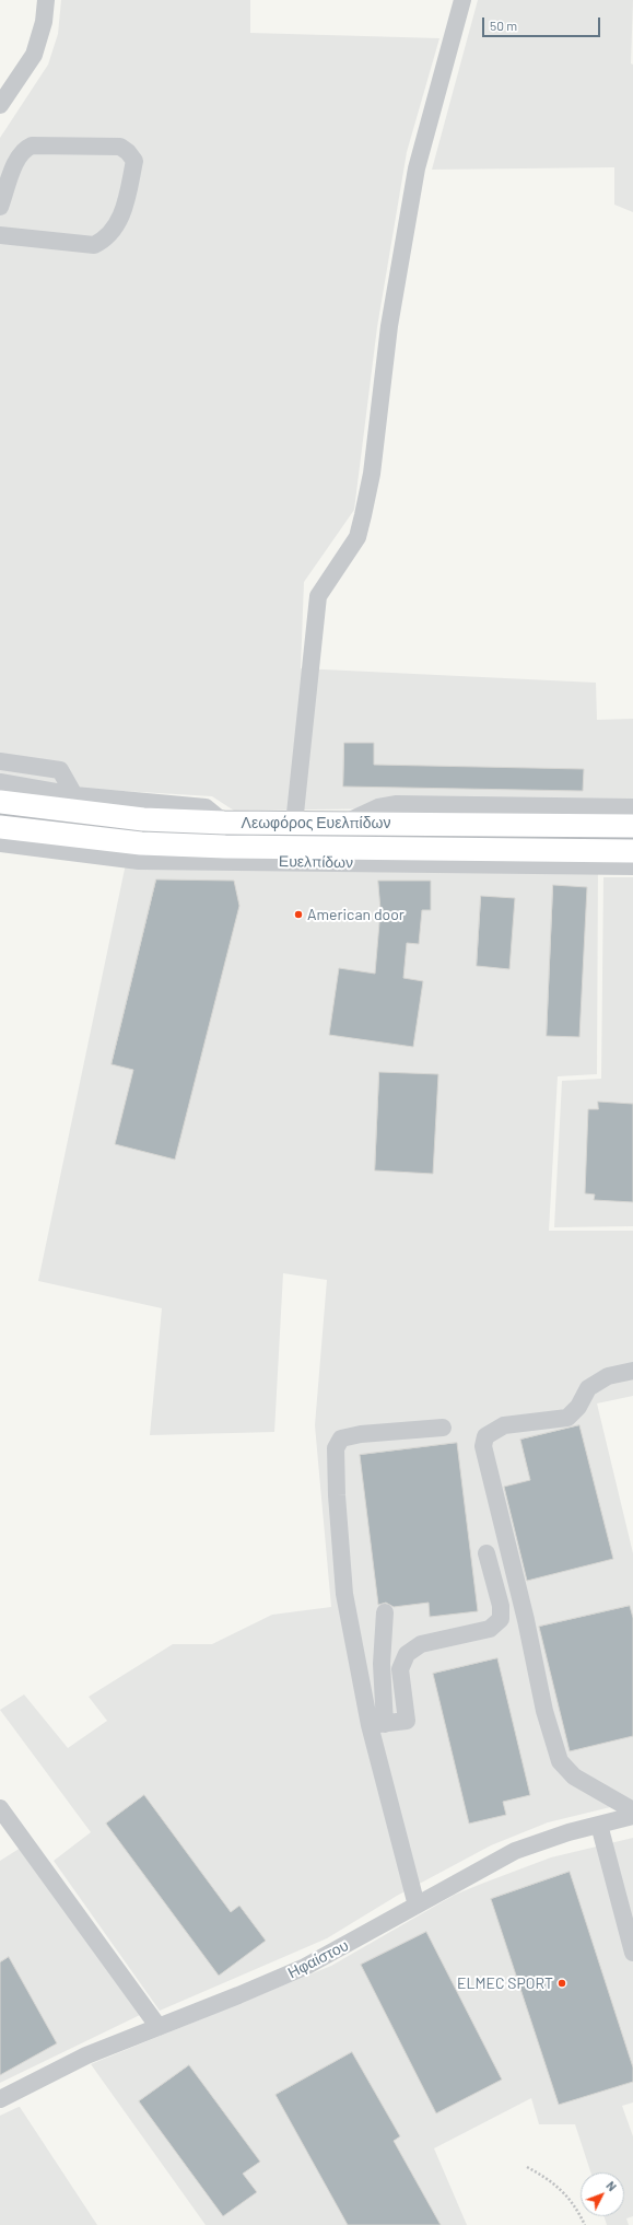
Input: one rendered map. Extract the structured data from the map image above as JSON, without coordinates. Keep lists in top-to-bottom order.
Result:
{
  "streets": {
    "main road": ["Λεωφόρος Ευελπίδων"],
    "street": ["Ευελπίδων", "Ηφαίστου"]
  },
  "crossings": [
    ["Λεωφόρος Ευελπίδων", "Ευελπίδων"]
  ],
  "places": ["American door", "ELMEC SPORT"],
  "scale_bar": "50 m",
  "north": "top right"
}
